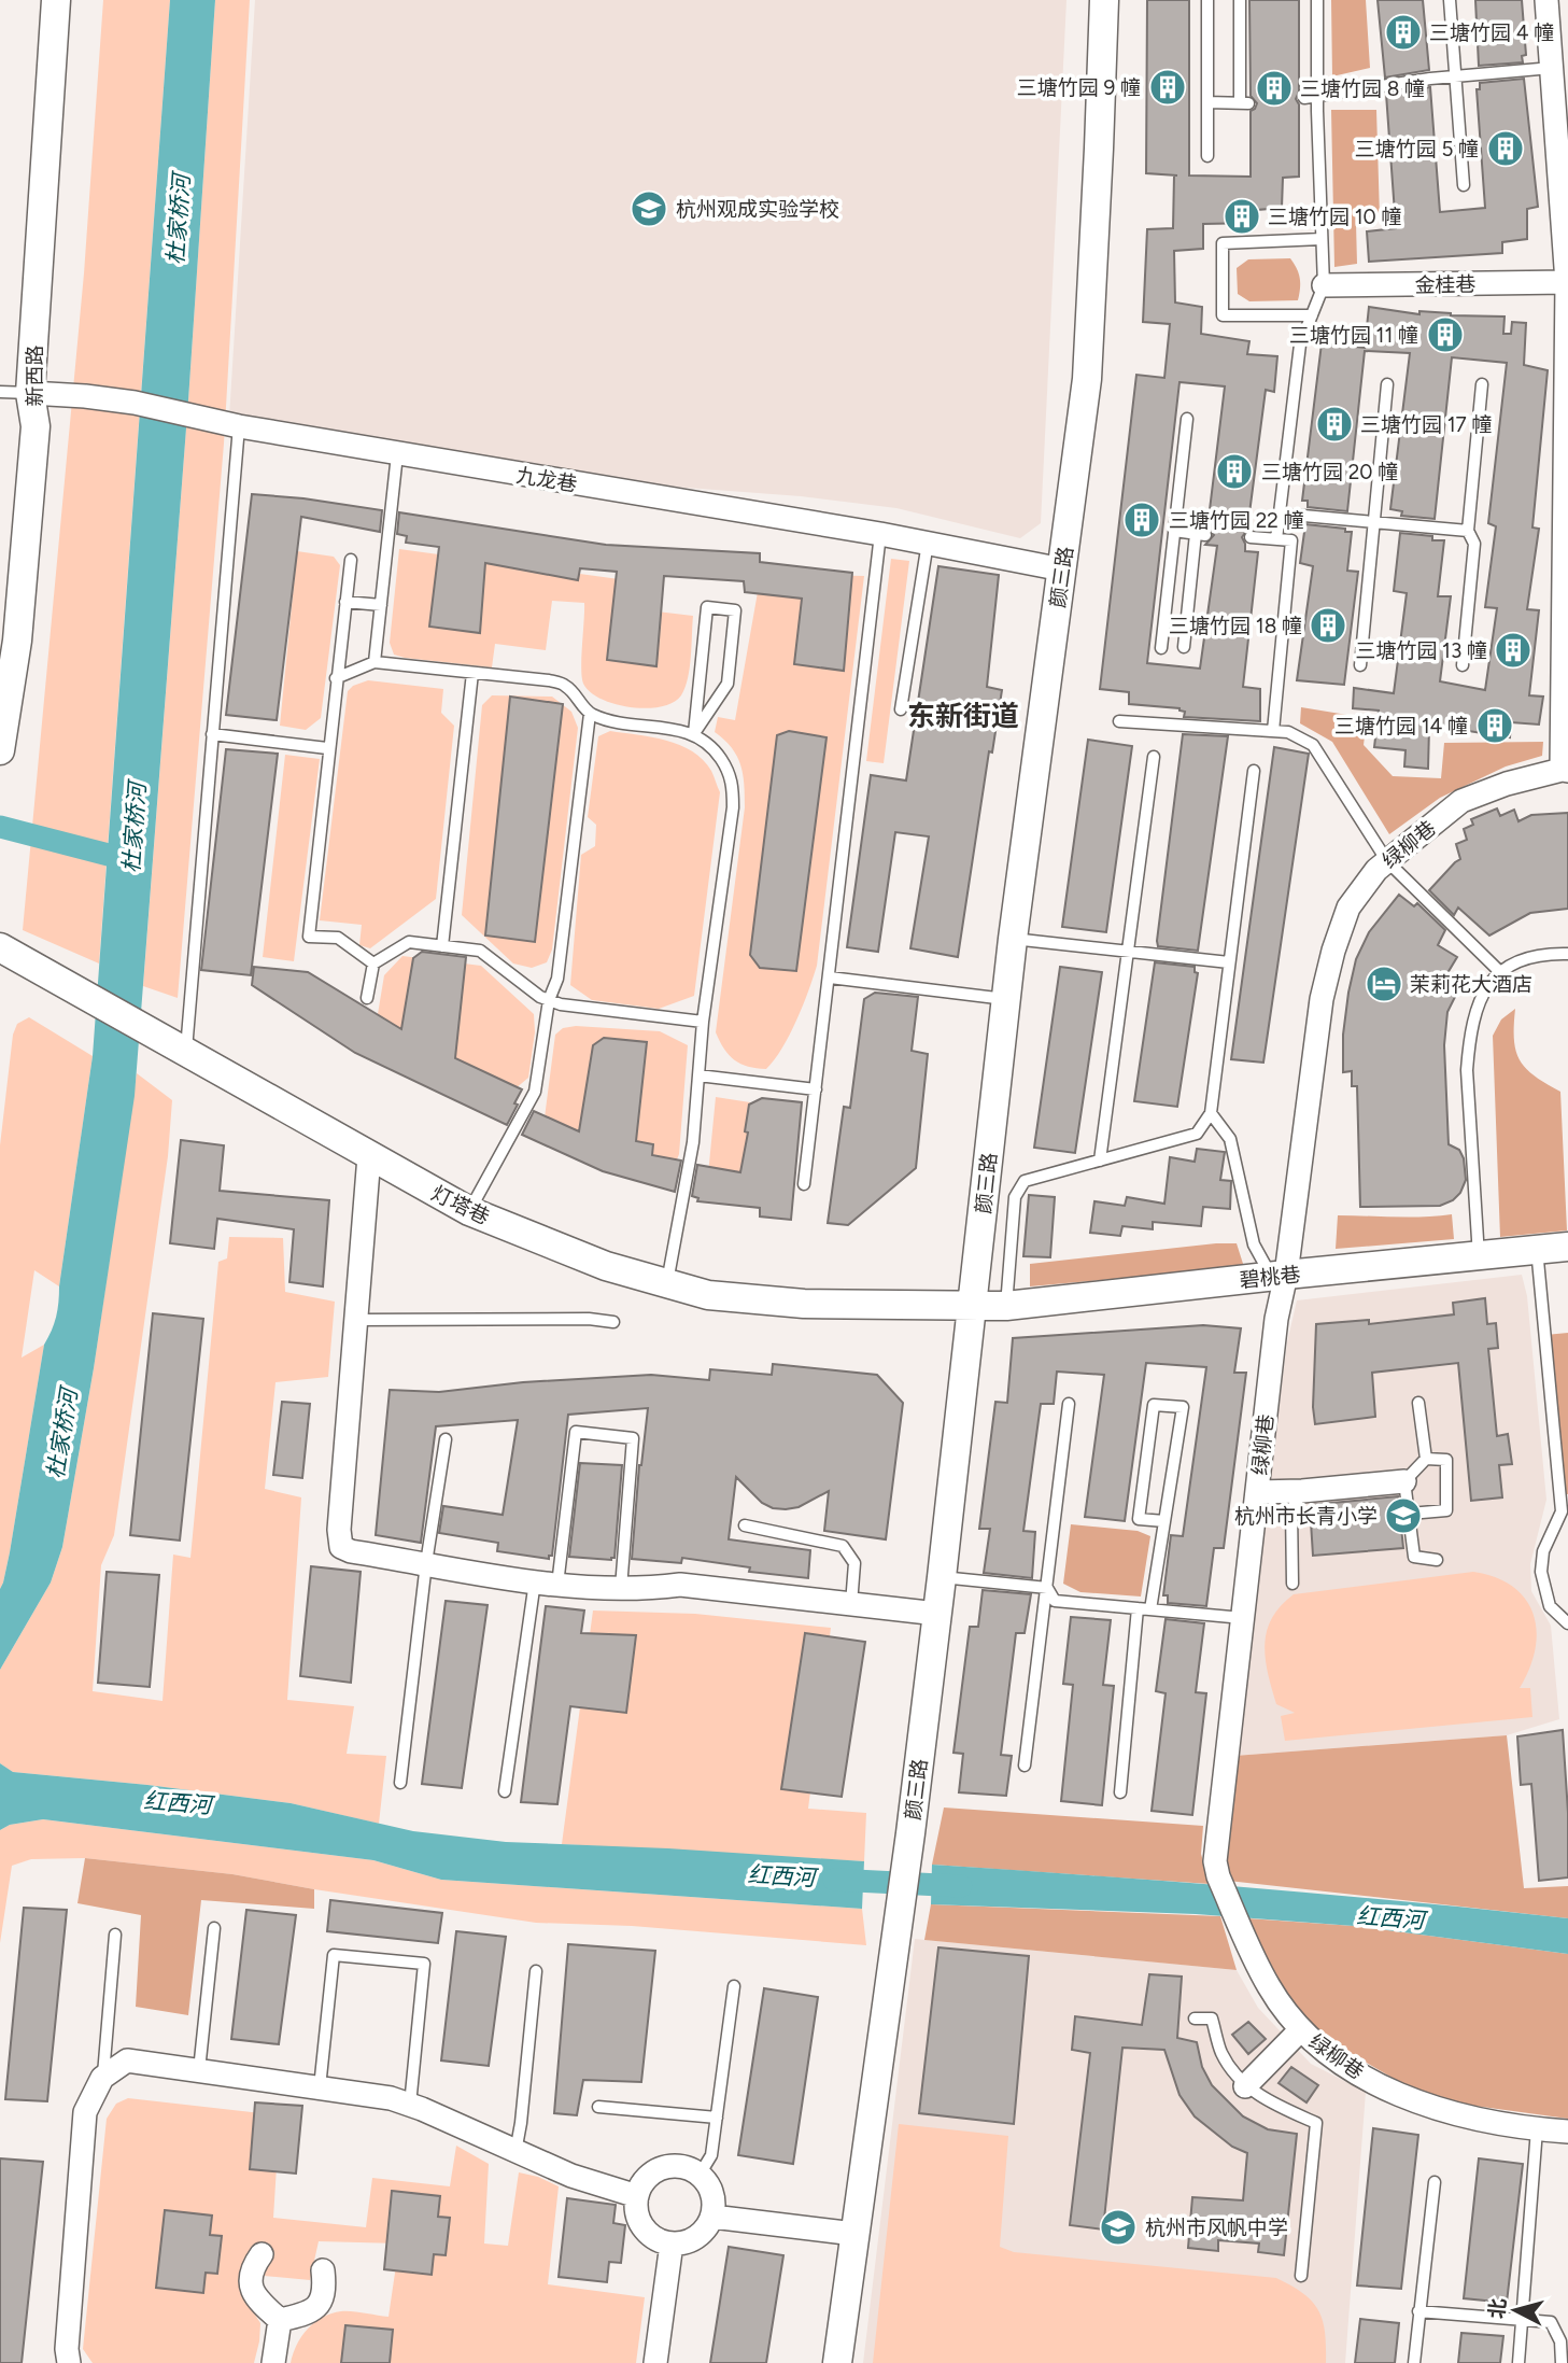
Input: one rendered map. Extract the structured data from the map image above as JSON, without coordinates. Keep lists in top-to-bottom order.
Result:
{
  "streets": {
    "street": [
      "金桂巷",
      "新西路",
      "九龙巷",
      "颜三路",
      "绿柳巷",
      "灯塔巷",
      "碧桃巷"
    ]
  },
  "crossings": [
    ["新西路", "九龙巷"],
    ["九龙巷", "颜三路"],
    ["颜三路", "灯塔巷"],
    ["颜三路", "碧桃巷"],
    ["绿柳巷", "碧桃巷"],
    ["灯塔巷", "碧桃巷"]
  ],
  "districts": ["东新街道"],
  "water": ["杜家桥河", "红西河"],
  "places": {
    "building": [
      "三塘竹园 4 幢",
      "三塘竹园 9 幢",
      "三塘竹园 8 幢",
      "三塘竹园 5 幢",
      "三塘竹园 10 幢",
      "三塘竹园 11 幢",
      "三塘竹园 17 幢",
      "三塘竹园 20 幢",
      "三塘竹园 22 幢",
      "三塘竹园 18 幢",
      "三塘竹园 13 幢",
      "三塘竹园 14 幢"
    ],
    "school or university": ["杭州观成实验学校", "杭州市长青小学", "杭州市风帆中学"],
    "hotel": ["茉莉花大酒店"]
  },
  "north": "left"
}
